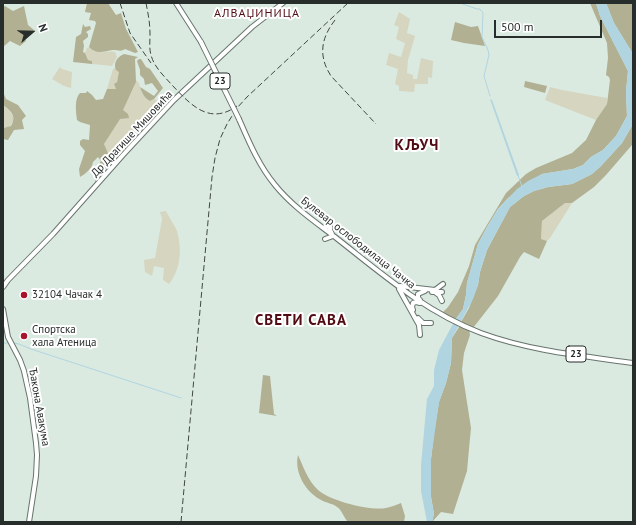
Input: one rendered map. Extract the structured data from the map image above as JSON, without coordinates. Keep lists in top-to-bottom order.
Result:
{
  "streets": {
    "main road": [
      "23",
      "Др Драгише Мишовића",
      "Булевар ослободилаца Чачка",
      "Ђакона Авакума"
    ]
  },
  "districts": ["АЛВАЏИНИЦА", "КЉУЧ", "СВЕТИ САВА"],
  "places": ["32104 Чачак 4", "Спортска хала Атеница"],
  "scale_bar": "500 m",
  "north": "right"
}
